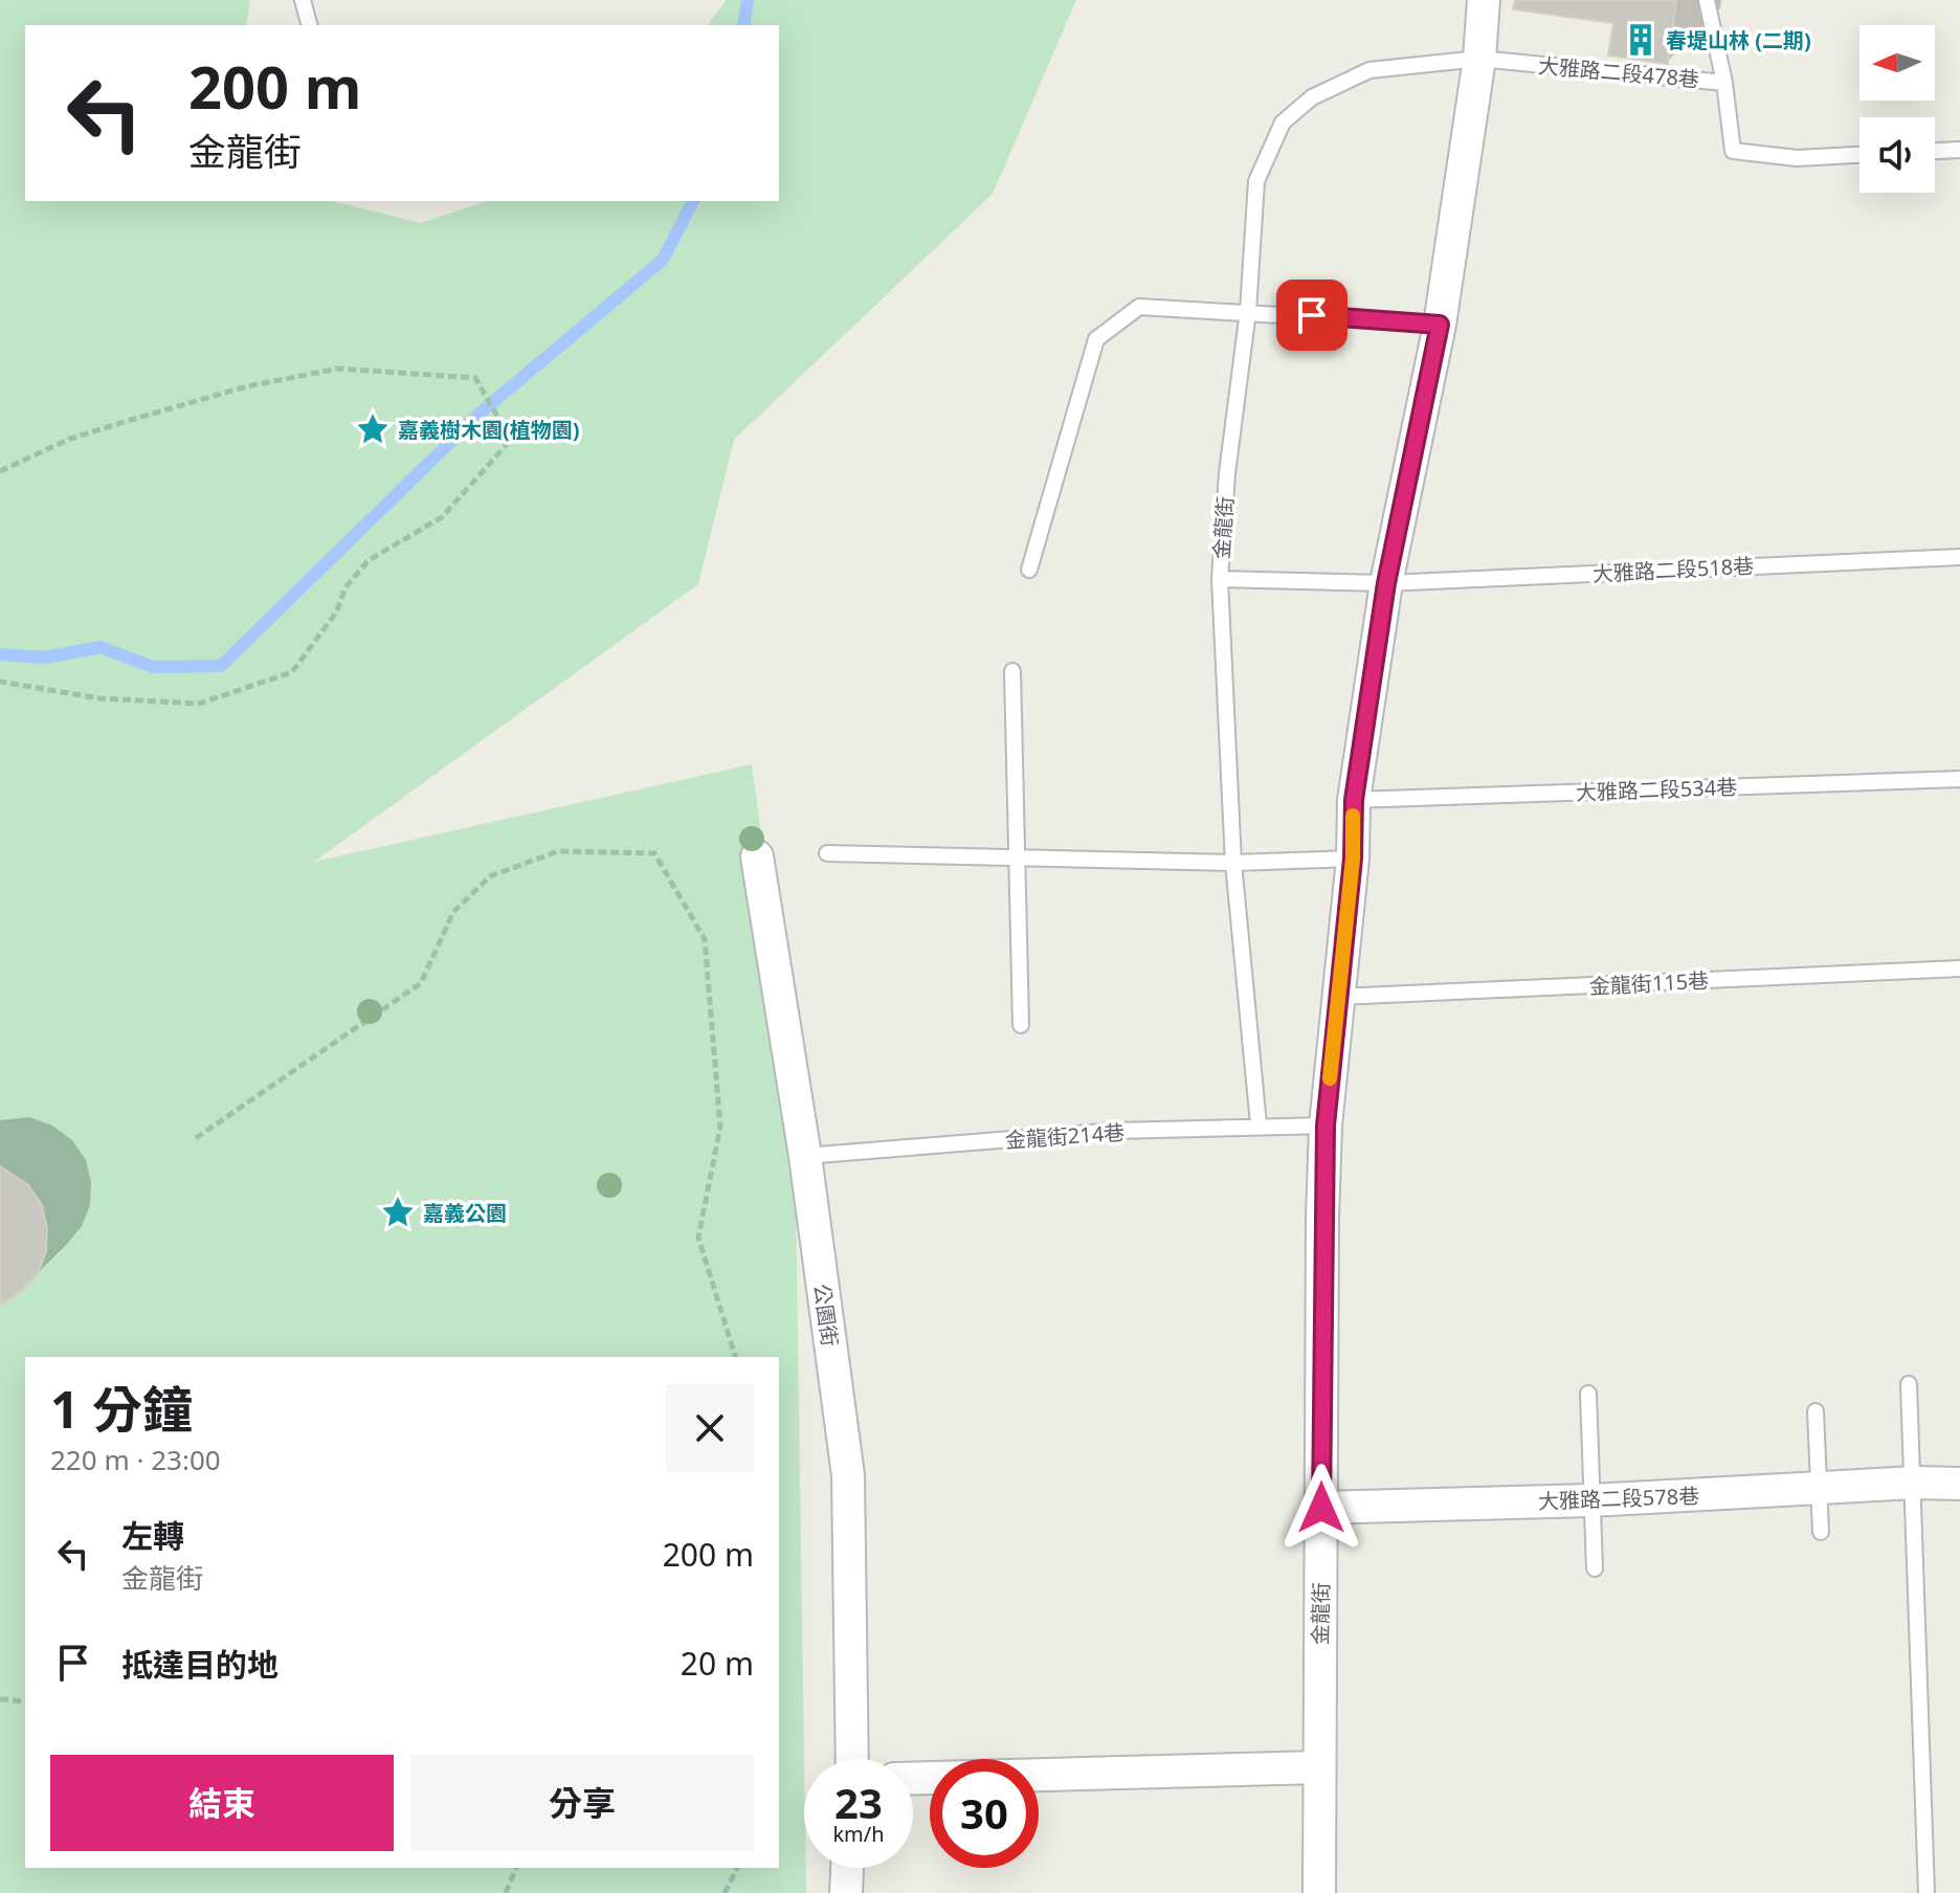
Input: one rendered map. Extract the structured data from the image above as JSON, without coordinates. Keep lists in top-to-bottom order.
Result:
{
  "streets": {
    "street": ["金龍街", "公園街", "大雅路二段578巷"],
    "lane": [
      "大雅路二段478巷",
      "大雅路二段518巷",
      "大雅路二段534巷",
      "金龍街115巷",
      "金龍街214巷"
    ]
  },
  "crossings": [
    ["大雅路二段478巷", "金龍街"],
    ["金龍街", "大雅路二段518巷"],
    ["金龍街", "大雅路二段534巷"],
    ["金龍街", "金龍街115巷"],
    ["金龍街", "金龍街214巷"],
    ["金龍街", "大雅路二段578巷"],
    ["金龍街214巷", "公園街"]
  ],
  "places": {
    "building": ["春堤山林 (二期)"],
    "place": ["嘉義樹木園(植物園)", "嘉義公園"]
  },
  "north": "left",
  "page": {
    "turn": ["200 m", "金龍街"],
    "heading": ["1 分鐘", "220 m · 23:00"],
    "list": [
      {
        "name": "左轉",
        "note": "金龍街",
        "value": "200 m"
      },
      {
        "name": "抵達目的地",
        "value": "20 m"
      }
    ],
    "buttons": ["結束", "分享"],
    "speed": "23 km/h",
    "limit": "30"
  }
}
